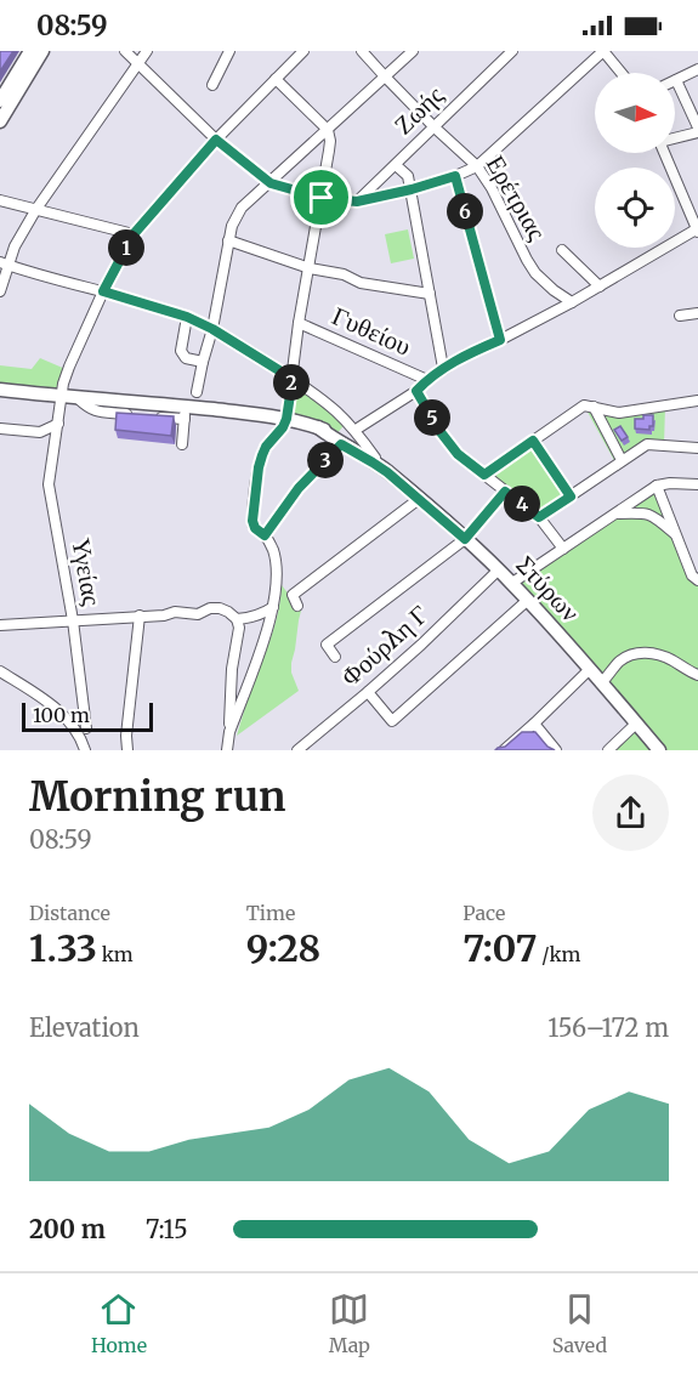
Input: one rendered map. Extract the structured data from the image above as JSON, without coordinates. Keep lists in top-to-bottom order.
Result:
{
  "streets": {
    "main road": ["Στύρων"],
    "street": [
      "Ζωής",
      "Ερέτριας",
      "Γυθείου",
      "Υγείας",
      "Φούρλη Γ"
    ]
  },
  "crossings": [
    ["Ζωής", "Ερέτριας"],
    ["Υγείας", "Στύρων"],
    ["Στύρων", "Φούρλη Γ"]
  ],
  "scale_bar": "100 m",
  "north": "right",
  "page": {
    "status": "08:59",
    "pins": [
      "6",
      "1",
      "2",
      "5",
      "3",
      "4"
    ],
    "scale": "100 m",
    "heading": ["Morning run", "08:59"],
    "stats": [
      ["Distance", "1.33 km"],
      ["Time", "9:28"],
      ["Pace", "7:07 /km"]
    ],
    "chart": ["Elevation", "156–172 m"],
    "list": [
      {
        "name": "200 m",
        "note": "7:15"
      }
    ],
    "tabs": ["Home", "Map", "Saved"]
  }
}
